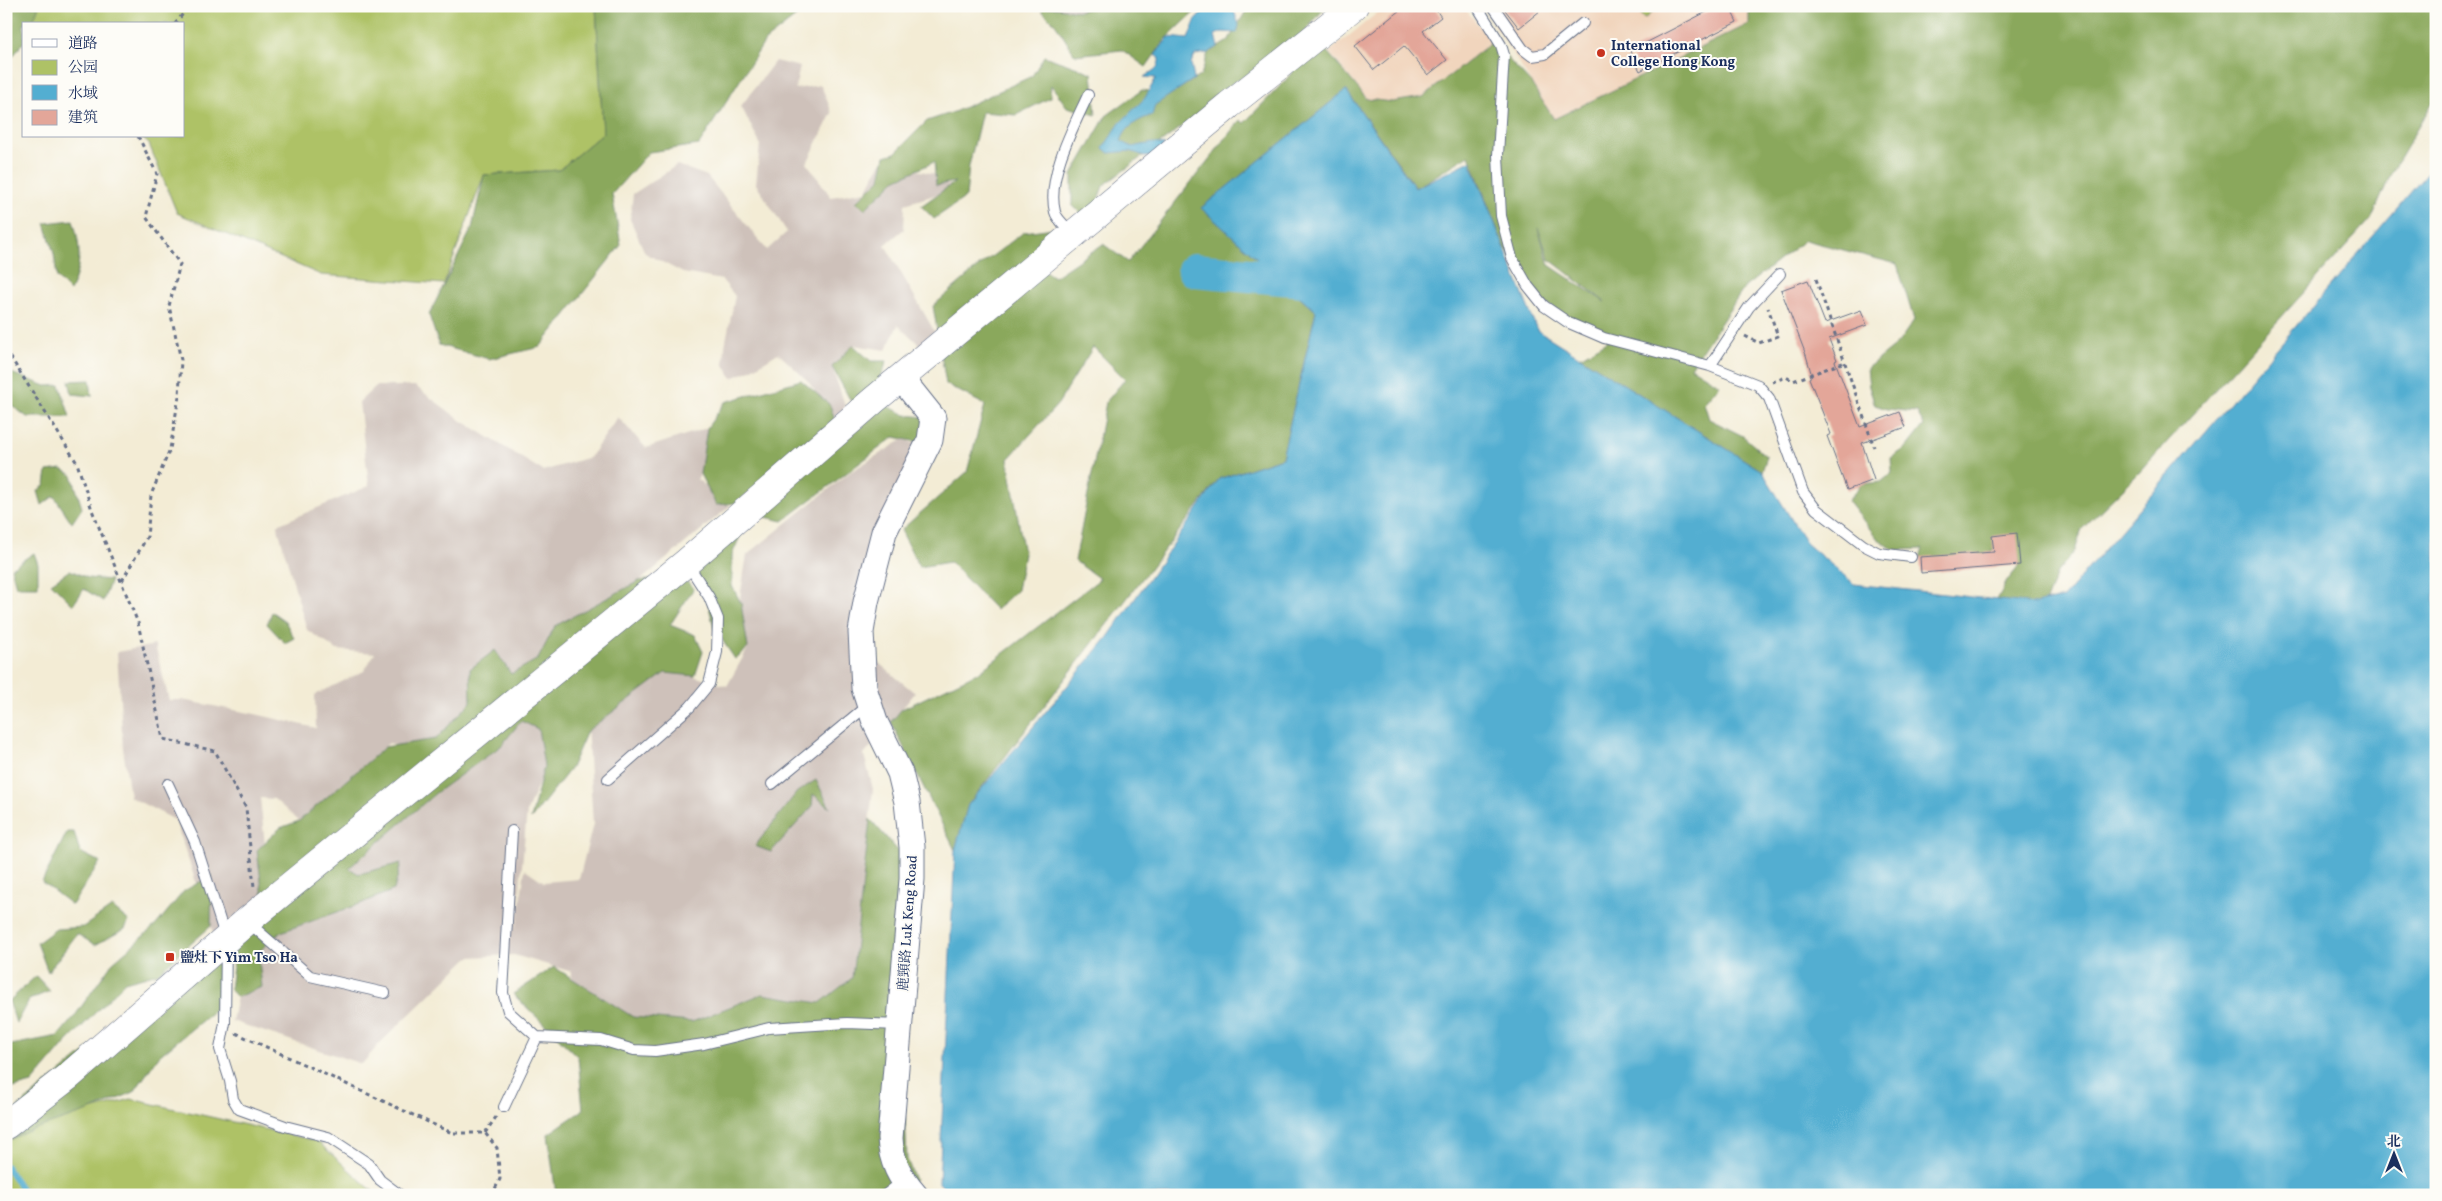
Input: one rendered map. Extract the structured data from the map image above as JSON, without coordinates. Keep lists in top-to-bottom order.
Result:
{
  "streets": {
    "street": ["鹿頸路 Luk Keng Road"]
  },
  "places": {
    "other": ["International College Hong Kong"],
    "transit": ["鹽灶下 Yim Tso Ha"]
  },
  "legend": [
    "道路",
    "公园",
    "水域",
    "建筑"
  ],
  "north": "top"
}
